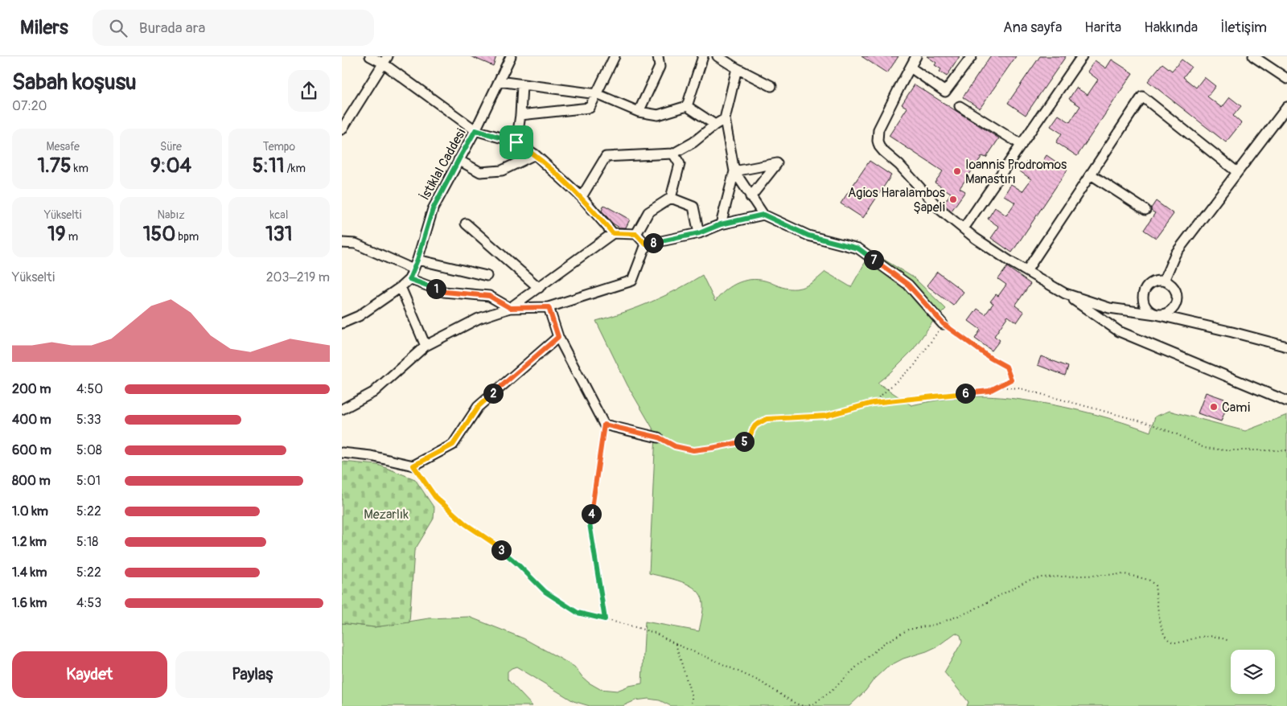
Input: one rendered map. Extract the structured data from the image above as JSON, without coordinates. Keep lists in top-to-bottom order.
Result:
{
  "streets": {
    "street": ["İstiklal Caddesi"]
  },
  "parks": ["Mezarlık"],
  "places": ["Ioannis Prodromos Manastırı", "Agios Haralambos Şapeli", "Cami"],
  "page": {
    "header": "Milers",
    "search": "Burada ara",
    "nav": [
      "Ana sayfa",
      "Harita",
      "Hakkında",
      "İletişim"
    ],
    "heading": ["Sabah koşusu", "07:20"],
    "stats": [
      ["Mesafe", "1.75 km"],
      ["Süre", "9:04"],
      ["Tempo", "5:11 /km"],
      ["Yükselti", "19 m"],
      ["Nabız", "150 bpm"],
      ["kcal", "131"]
    ],
    "pins": [
      "8",
      "7",
      "1",
      "2",
      "6",
      "5",
      "4",
      "3"
    ],
    "chart": ["Yükselti", "203–219 m"],
    "list": [
      {
        "name": "200 m",
        "note": "4:50"
      },
      {
        "name": "400 m",
        "note": "5:33"
      },
      {
        "name": "600 m",
        "note": "5:08"
      },
      {
        "name": "800 m",
        "note": "5:01"
      },
      {
        "name": "1.0 km",
        "note": "5:22"
      },
      {
        "name": "1.2 km",
        "note": "5:18"
      },
      {
        "name": "1.4 km",
        "note": "5:22"
      },
      {
        "name": "1.6 km",
        "note": "4:53"
      }
    ],
    "buttons": ["Kaydet", "Paylaş"]
  }
}
